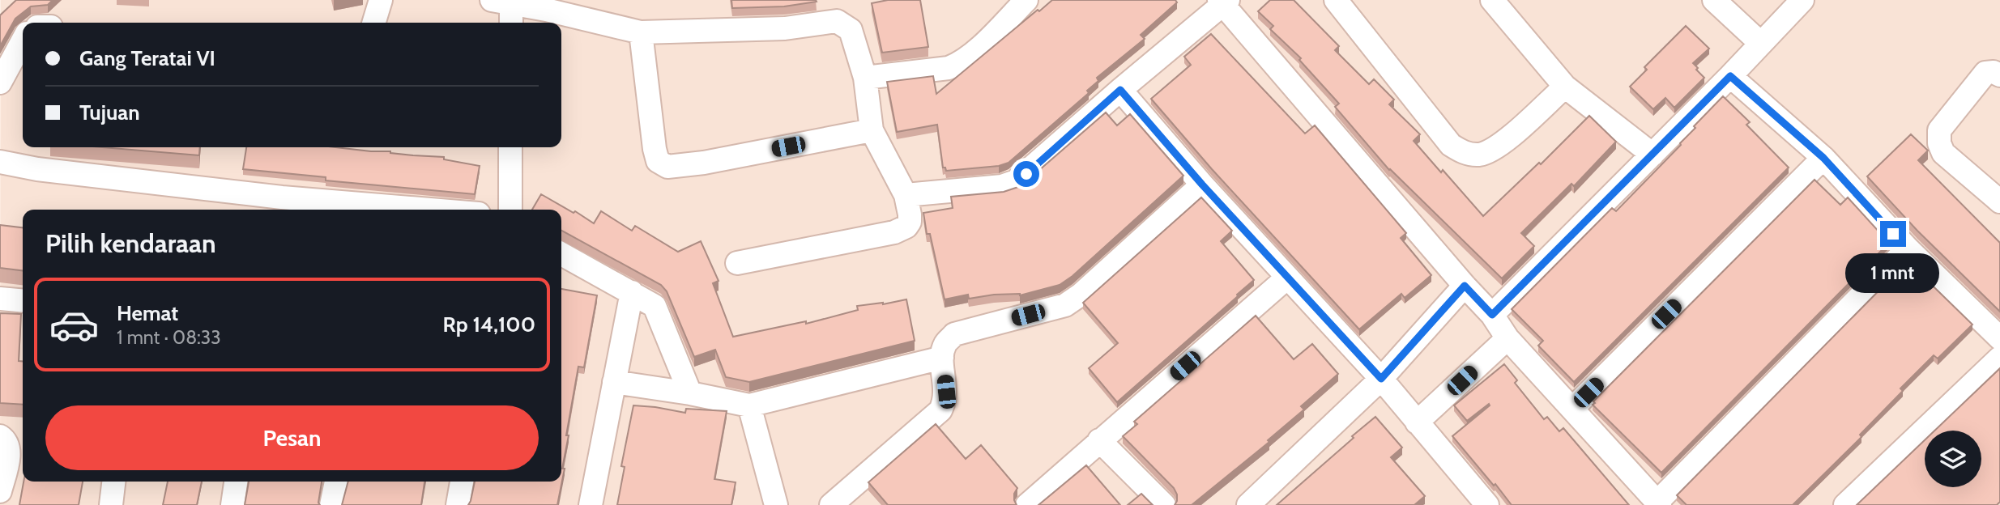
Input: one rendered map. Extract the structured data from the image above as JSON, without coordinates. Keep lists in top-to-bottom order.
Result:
{
  "page": {
    "banner": ["Gang Teratai VI", "Tujuan"],
    "heading": "Pilih kendaraan",
    "bubble": "1 mnt",
    "list": [
      {
        "name": "Hemat",
        "note": "1 mnt · 08:33",
        "value": "Rp 14,100"
      }
    ],
    "buttons": "Pesan"
  }
}
